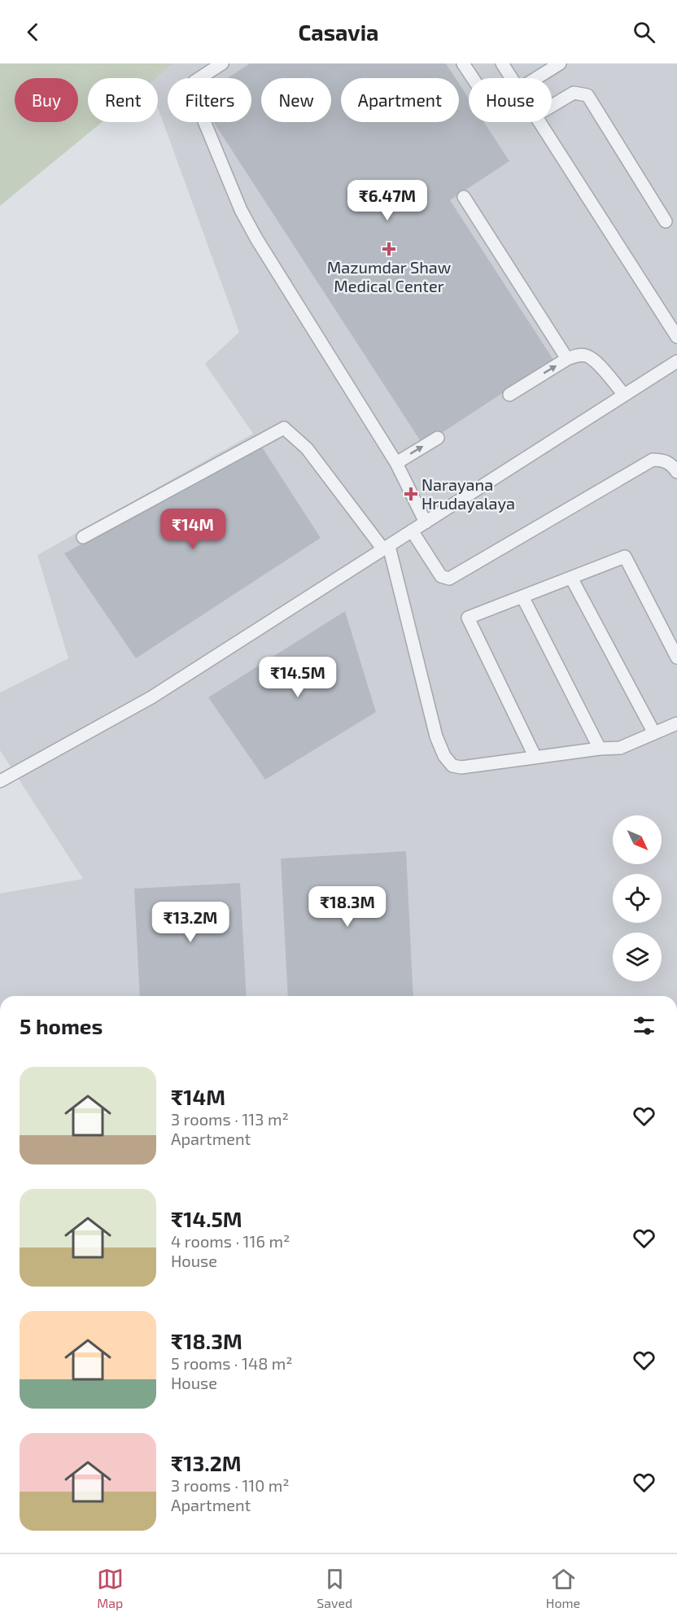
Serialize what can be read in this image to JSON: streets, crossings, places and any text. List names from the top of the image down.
{
  "places": {
    "health": ["Mazumdar Shaw Medical Center", "Narayana Hrudayalaya"]
  },
  "north": "bottom right",
  "page": {
    "header": "Casavia",
    "chip": [
      "Buy",
      "Rent",
      "Filters",
      "New",
      "Apartment",
      "House"
    ],
    "price": [
      "₹6.47M",
      "₹14M",
      "₹14.5M",
      "₹18.3M",
      "₹13.2M"
    ],
    "heading": "5 homes",
    "list": [
      {
        "name": "₹14M",
        "note": "3 rooms · 113 m² · Apartment"
      },
      {
        "name": "₹14.5M",
        "note": "4 rooms · 116 m² · House"
      },
      {
        "name": "₹18.3M",
        "note": "5 rooms · 148 m² · House"
      },
      {
        "name": "₹13.2M",
        "note": "3 rooms · 110 m² · Apartment"
      }
    ],
    "tabs": ["Map", "Saved", "Home"]
  }
}
